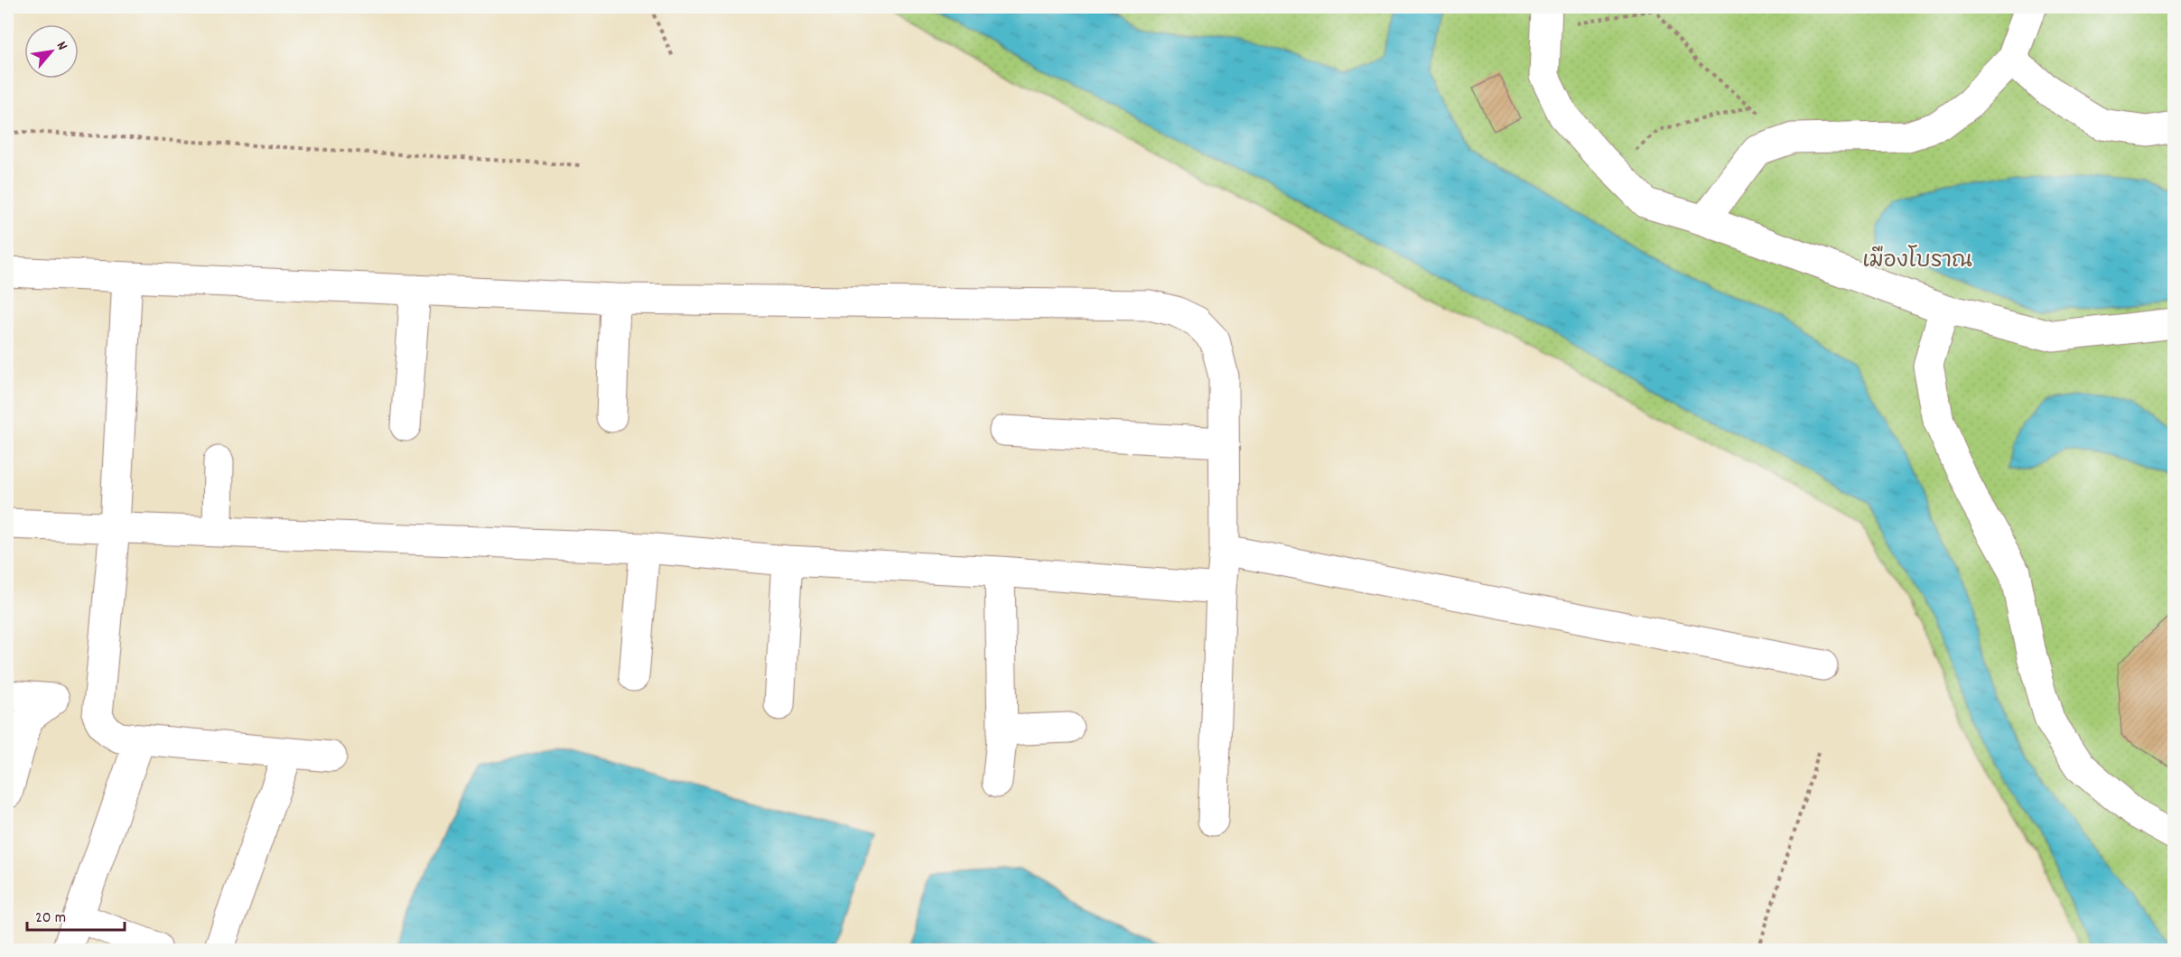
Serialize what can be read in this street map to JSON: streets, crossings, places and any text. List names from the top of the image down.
{
  "parks": ["เมืองโบราณ"],
  "scale_bar": "20 m",
  "north": "top right"
}
